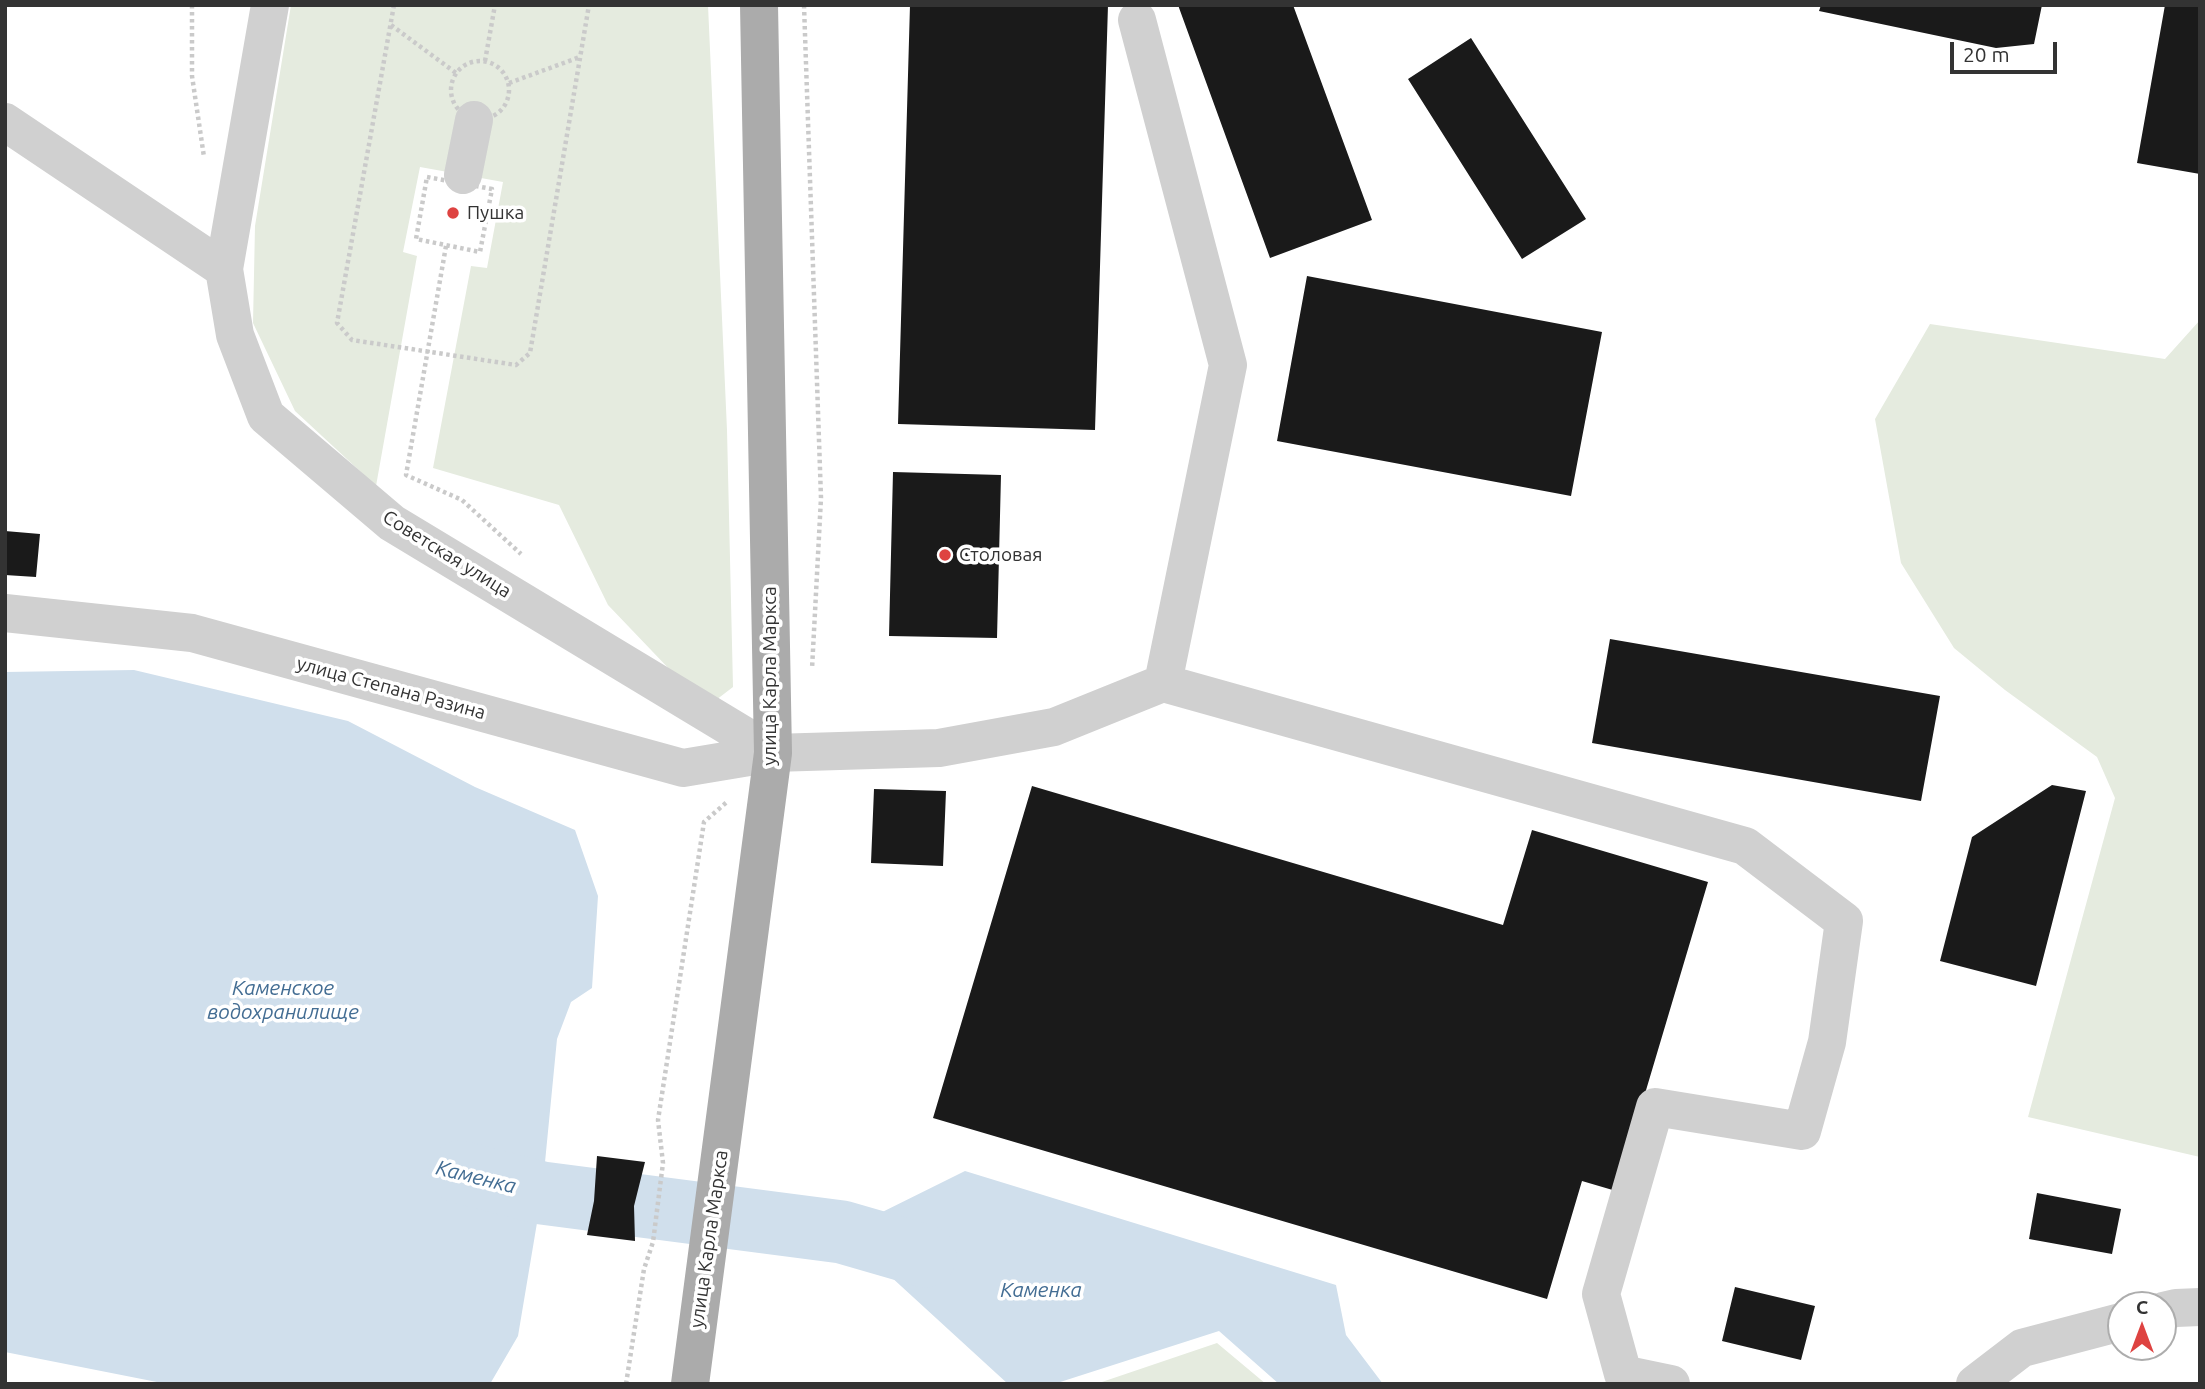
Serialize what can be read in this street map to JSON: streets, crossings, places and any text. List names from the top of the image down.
{
  "streets": {
    "main road": ["улица Карла Маркса"],
    "street": ["Советская улица", "улица Степана Разина"]
  },
  "crossings": [
    ["Советская улица", "улица Карла Маркса"],
    ["Советская улица", "улица Степана Разина"],
    ["улица Карла Маркса", "улица Степана Разина"]
  ],
  "water": ["Каменское водохранилище", "Каменка"],
  "places": ["Пушка", "Столовая"],
  "scale_bar": "20 m",
  "north": "top"
}
